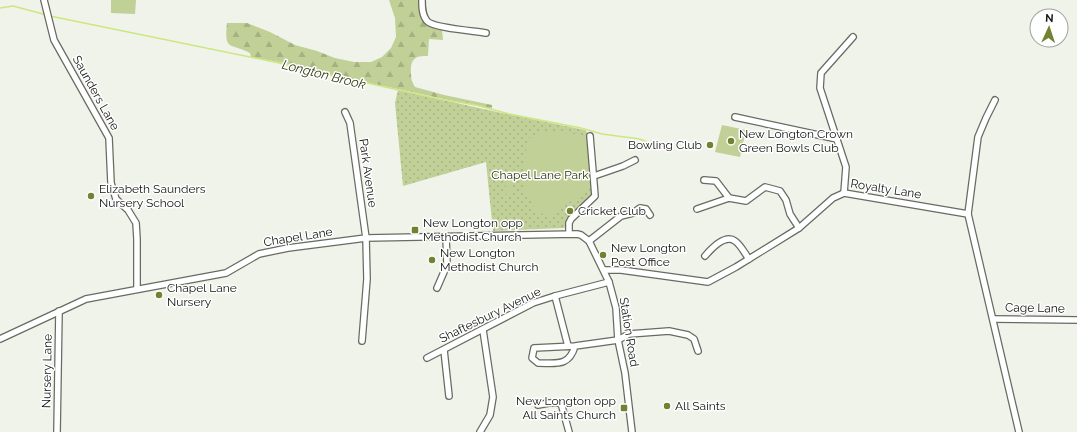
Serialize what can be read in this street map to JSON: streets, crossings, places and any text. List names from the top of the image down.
{
  "streets": {
    "street": [
      "Saunders Lane",
      "Park Avenue",
      "Royalty Lane",
      "Chapel Lane",
      "Cage Lane",
      "Shaftesbury Avenue",
      "Station Road",
      "Nursery Lane"
    ]
  },
  "crossings": [
    ["Saunders Lane", "Chapel Lane"],
    ["Park Avenue", "Chapel Lane"],
    ["Royalty Lane", "Station Road"],
    ["Chapel Lane", "Station Road"],
    ["Chapel Lane", "Nursery Lane"],
    ["Shaftesbury Avenue", "Station Road"]
  ],
  "water": ["Longton Brook"],
  "parks": ["Chapel Lane Park"],
  "places": {
    "other": [
      "New Longton Crown Green Bowls Club",
      "Bowling Club",
      "Elizabeth Saunders Nursery School",
      "Cricket Club",
      "New Longton Post Office",
      "New Longton Methodist Church",
      "Chapel Lane Nursery",
      "All Saints"
    ],
    "transit": ["New Longton opp Methodist Church", "New Longton opp All Saints Church"]
  },
  "north": "top"
}
